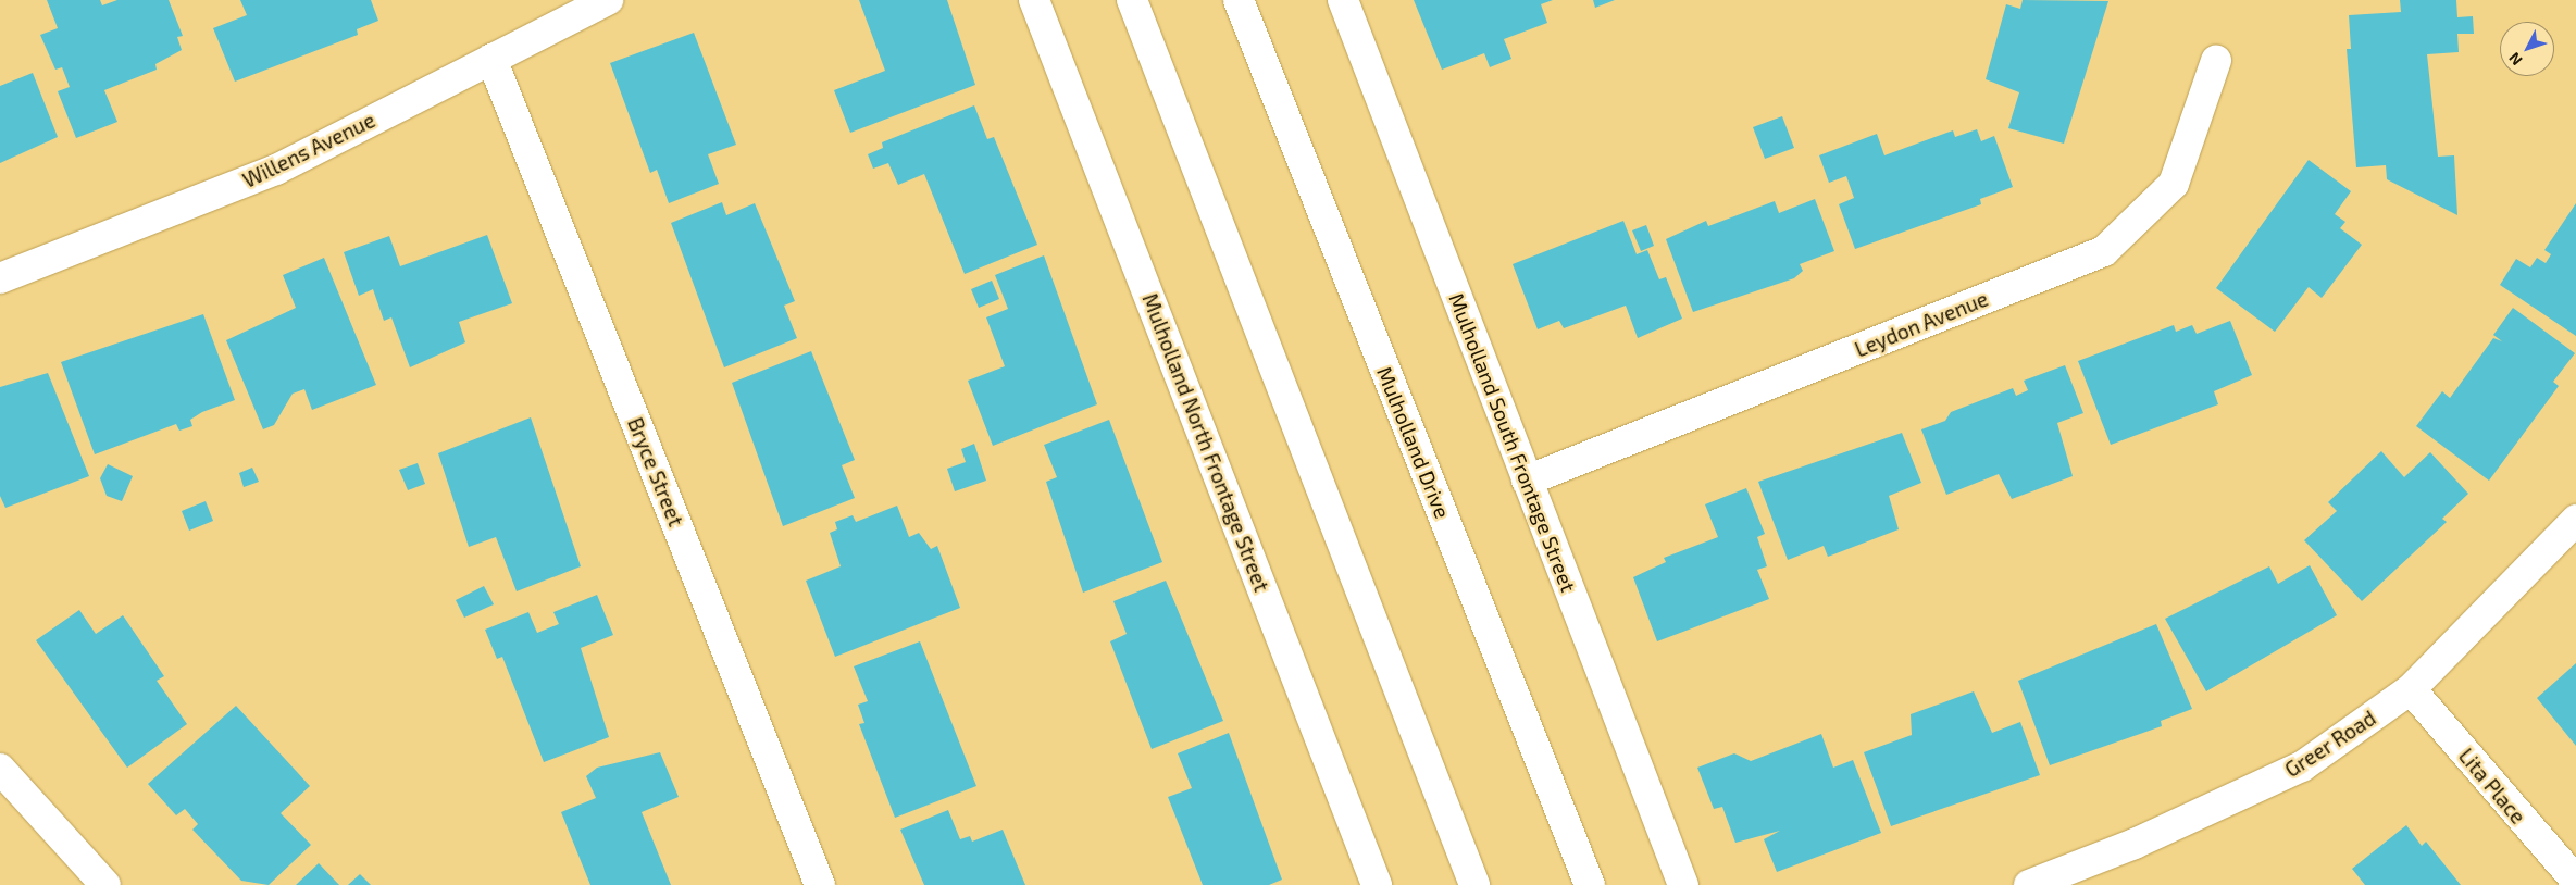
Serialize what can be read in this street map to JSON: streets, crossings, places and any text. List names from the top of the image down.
{
  "streets": {
    "street": [
      "Willens Avenue",
      "Leydon Avenue",
      "Mulholland North Frontage Street",
      "Mulholland Drive",
      "Mulholland South Frontage Street",
      "Bryce Street",
      "Greer Road",
      "Lita Place"
    ]
  },
  "crossings": [
    ["Willens Avenue", "Bryce Street"],
    ["Leydon Avenue", "Mulholland South Frontage Street"],
    ["Greer Road", "Lita Place"]
  ],
  "north": "bottom left"
}
